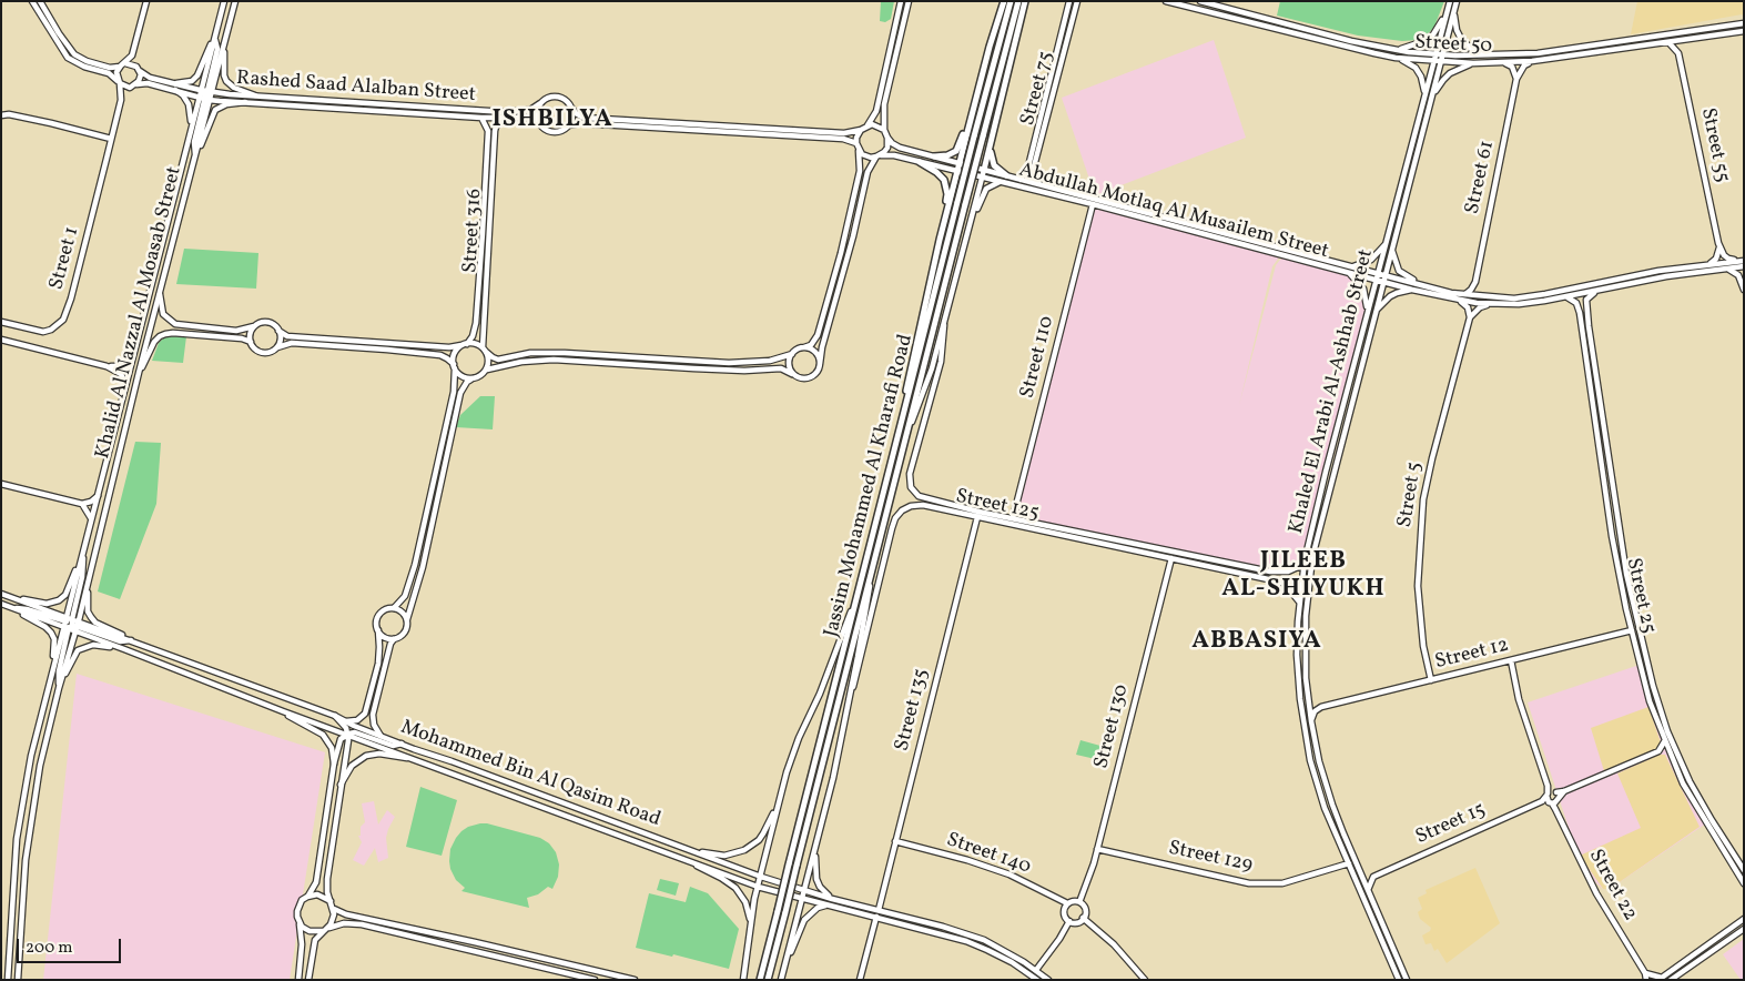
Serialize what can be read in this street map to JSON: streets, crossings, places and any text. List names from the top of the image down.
{
  "streets": {
    "highway": ["Jassim Mohammed Al Kharafi Road"],
    "street": [
      "Street 50",
      "Rashed Saad Alalban Street",
      "Street 75",
      "Street 55",
      "Street 61",
      "Abdullah Motlaq Al Musailem Street",
      "Street 316",
      "Street 1",
      "Khalid Al Nazzal Al Moasab Street",
      "Street 110",
      "Khaled El Arabi Al-Ashhab Street",
      "Street 5",
      "Street 125",
      "Street 25",
      "Street 12",
      "Street 135",
      "Street 130",
      "Mohammed Bin Al Qasim Road",
      "Street 15",
      "Street 140",
      "Street 129",
      "Street 22"
    ]
  },
  "crossings": [
    ["Street 50", "Street 61"],
    ["Street 50", "Khaled El Arabi Al-Ashhab Street"],
    ["Rashed Saad Alalban Street", "Khalid Al Nazzal Al Moasab Street"],
    ["Street 75", "Abdullah Motlaq Al Musailem Street"],
    ["Street 61", "Abdullah Motlaq Al Musailem Street"],
    ["Abdullah Motlaq Al Musailem Street", "Street 110"],
    ["Abdullah Motlaq Al Musailem Street", "Khaled El Arabi Al-Ashhab Street"],
    ["Abdullah Motlaq Al Musailem Street", "Street 25"],
    ["Khalid Al Nazzal Al Moasab Street", "Mohammed Bin Al Qasim Road"],
    ["Street 110", "Street 125"],
    ["Khaled El Arabi Al-Ashhab Street", "Street 125"],
    ["Khaled El Arabi Al-Ashhab Street", "Street 129"],
    ["Street 5", "Street 12"],
    ["Street 125", "Street 135"],
    ["Street 125", "Street 130"],
    ["Street 25", "Street 12"],
    ["Street 135", "Mohammed Bin Al Qasim Road"],
    ["Street 135", "Street 140"],
    ["Street 130", "Street 140"],
    ["Street 130", "Street 129"],
    ["Street 15", "Street 22"]
  ],
  "districts": ["ISHBILYA", "JILEEB AL-SHIYUKH", "ABBASIYA"],
  "scale_bar": "200 m"
}
